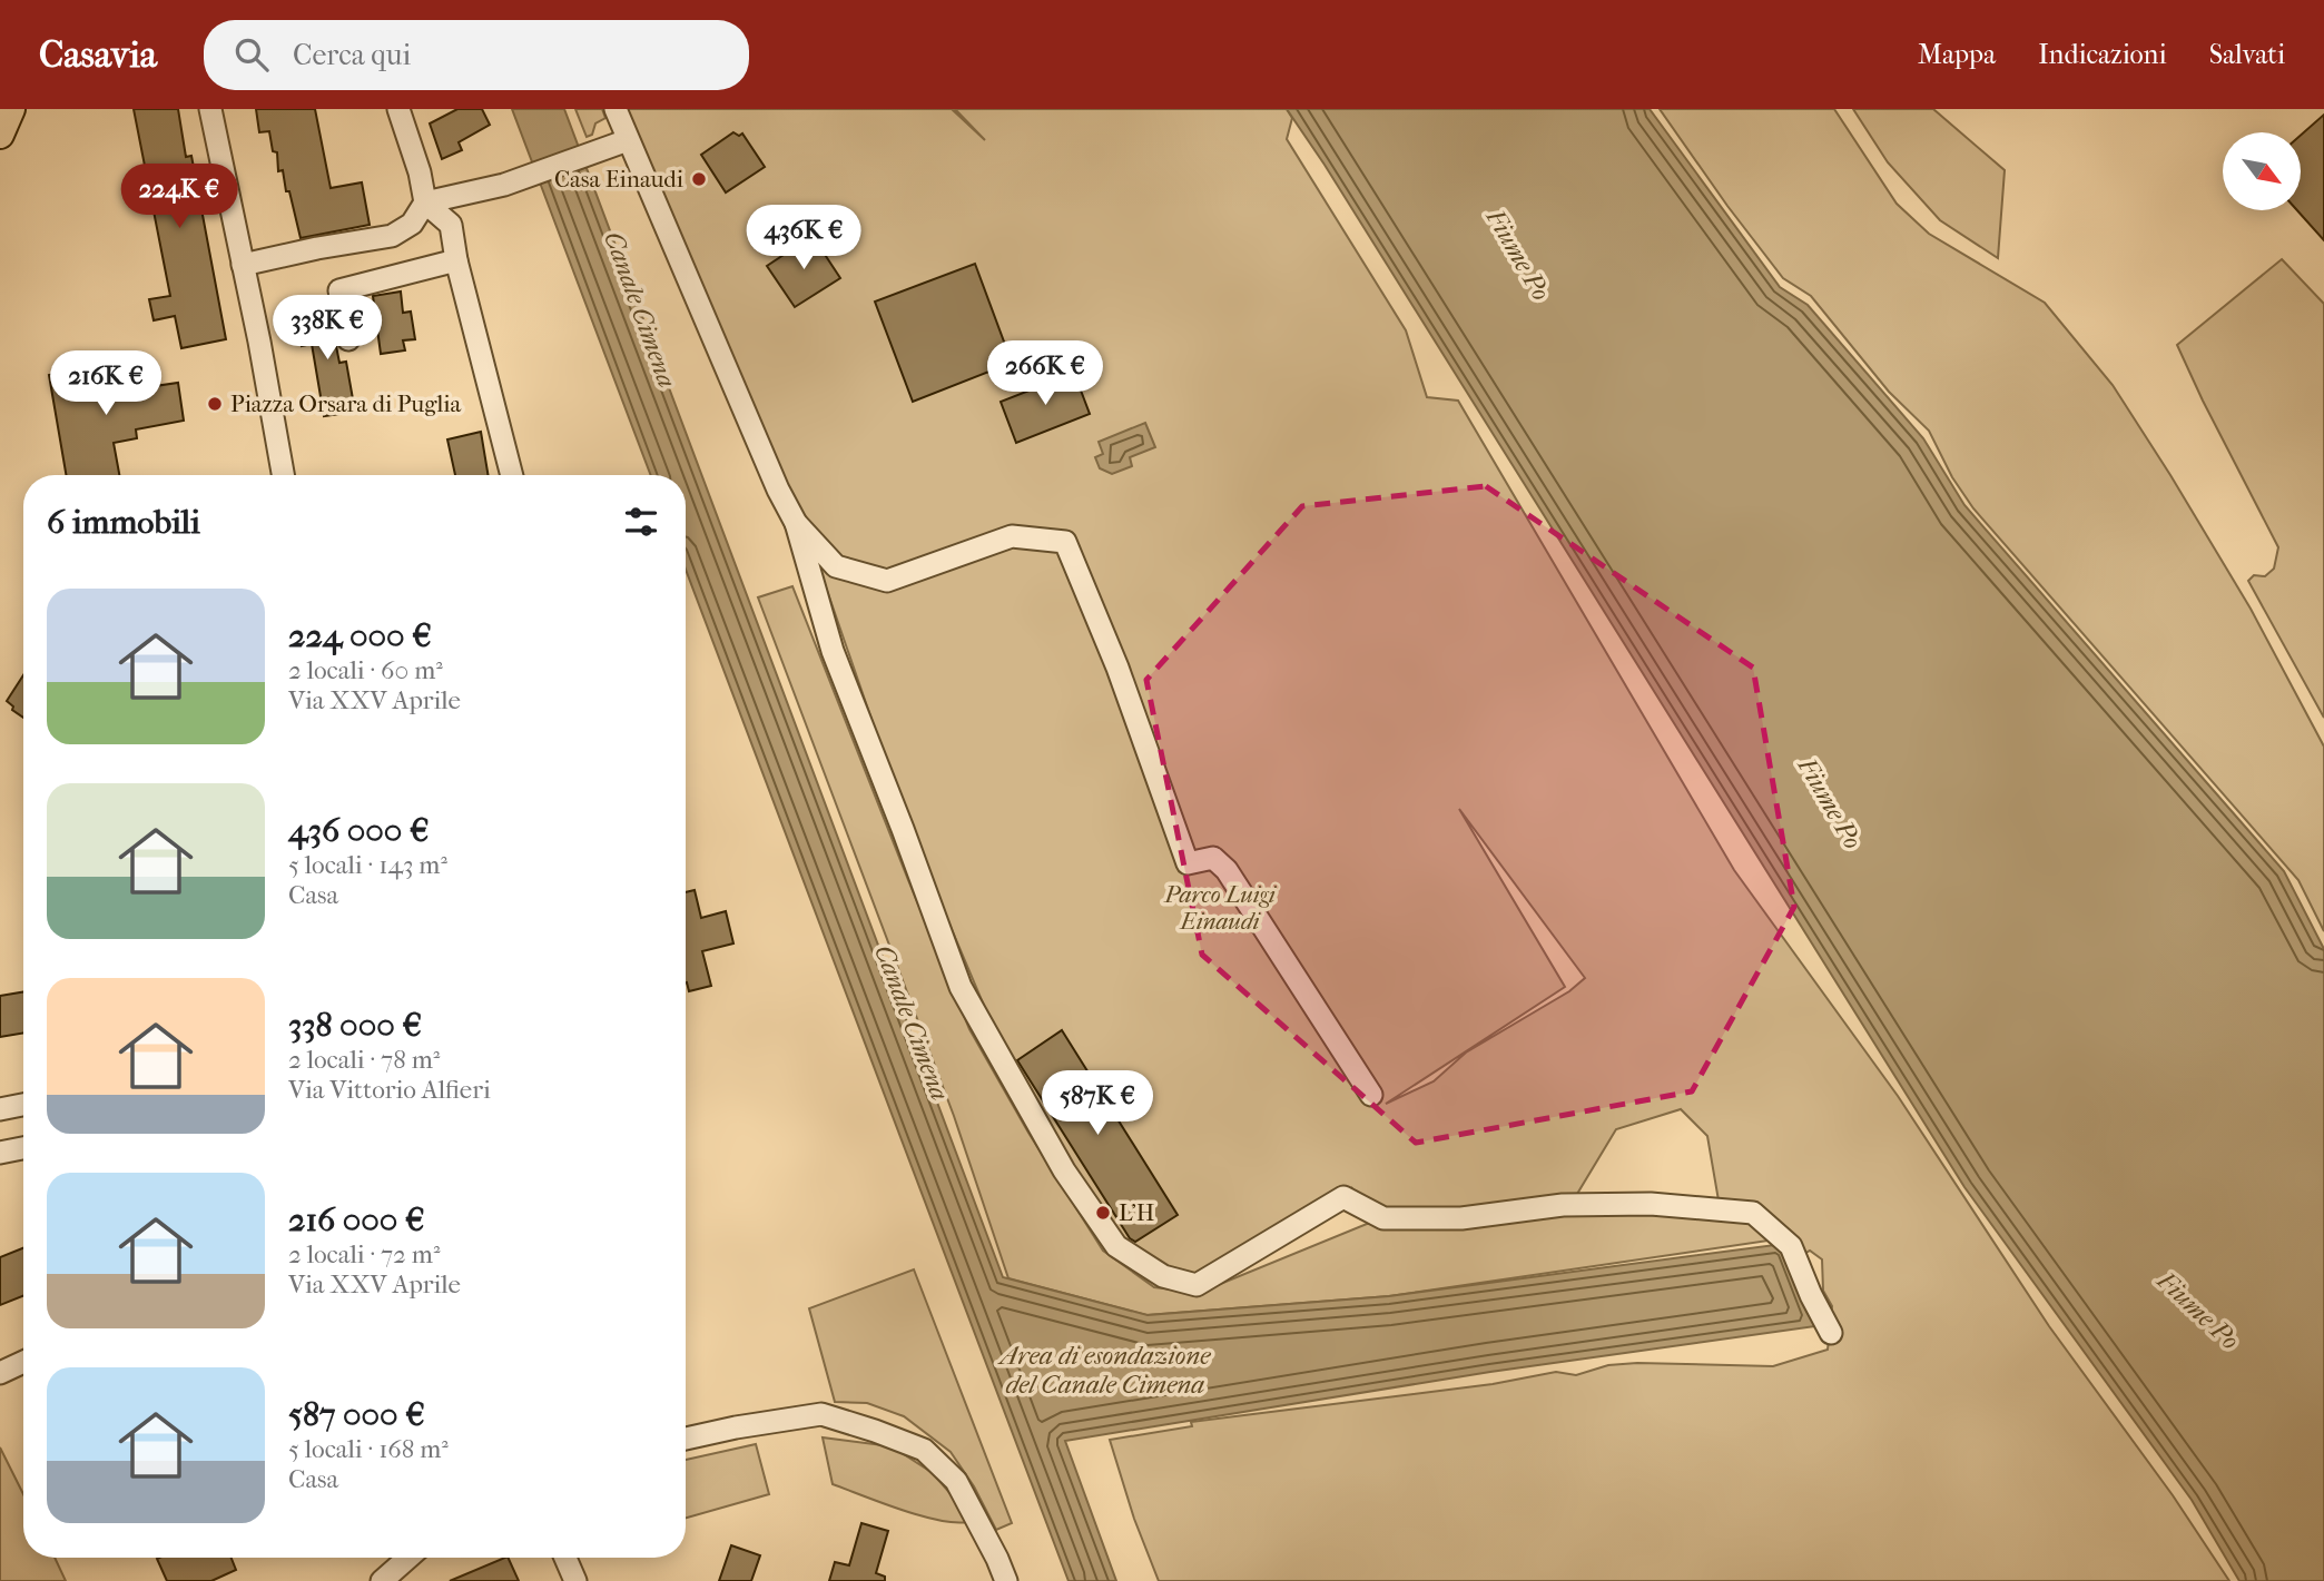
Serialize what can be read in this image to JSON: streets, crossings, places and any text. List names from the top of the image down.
{
  "water": ["Fiume Po", "Canale Cimena", "Area di esondazione del Canale Cimena"],
  "parks": ["Parco Luigi Einaudi"],
  "places": ["Casa Einaudi", "Piazza Orsara di Puglia", "L'H"],
  "north": "bottom right",
  "page": {
    "header": "Casavia",
    "search": "Cerca qui",
    "nav": ["Mappa", "Indicazioni", "Salvati"],
    "price": [
      "224K €",
      "436K €",
      "338K €",
      "266K €",
      "216K €",
      "587K €"
    ],
    "heading": "6 immobili",
    "list": [
      {
        "name": "224 000 €",
        "note": "2 locali · 60 m² · Via XXV Aprile"
      },
      {
        "name": "436 000 €",
        "note": "5 locali · 143 m² · Casa"
      },
      {
        "name": "338 000 €",
        "note": "2 locali · 78 m² · Via Vittorio Alfieri"
      },
      {
        "name": "216 000 €",
        "note": "2 locali · 72 m² · Via XXV Aprile"
      },
      {
        "name": "587 000 €",
        "note": "5 locali · 168 m² · Casa"
      }
    ]
  }
}
